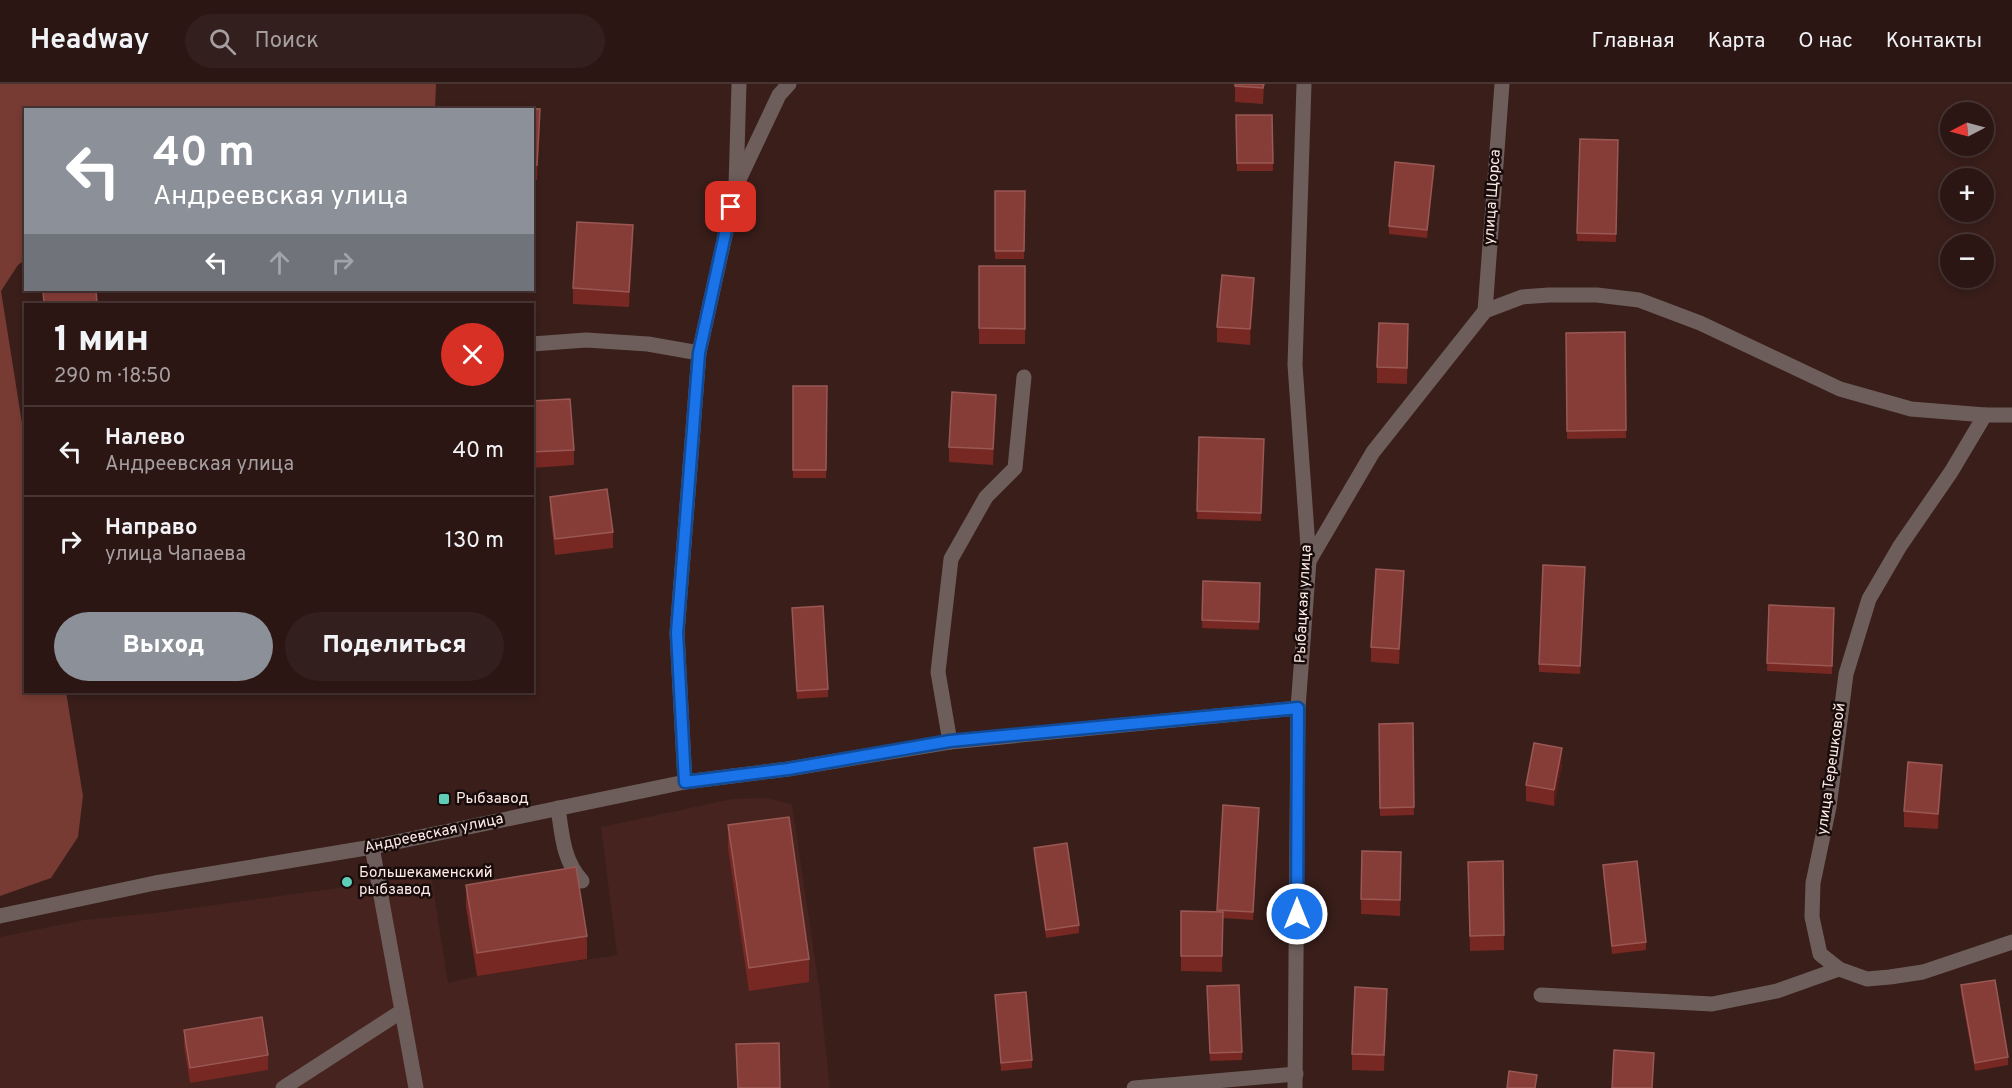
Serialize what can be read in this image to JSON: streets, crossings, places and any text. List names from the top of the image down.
{
  "streets": {
    "street": [
      "улица Щорса",
      "Рыбацкая улица",
      "улица Терешковой",
      "Андреевская улица"
    ]
  },
  "crossings": [
    ["Рыбацкая улица", "Андреевская улица"]
  ],
  "places": {
    "transit": ["Рыбзавод"],
    "other": ["Большекаменский рыбзавод"]
  },
  "north": "left",
  "page": {
    "header": "Headway",
    "search": "Поиск",
    "nav": [
      "Главная",
      "Карта",
      "О нас",
      "Контакты"
    ],
    "map_buttons": ["+", "−"],
    "turn": ["40 m", "Андреевская улица"],
    "heading": ["1 мин", "290 m · 18:50"],
    "list": [
      {
        "name": "Налево",
        "note": "Андреевская улица",
        "value": "40 m"
      },
      {
        "name": "Направо",
        "note": "улица Чапаева",
        "value": "130 m"
      }
    ],
    "buttons": ["Выход", "Поделиться"]
  }
}
